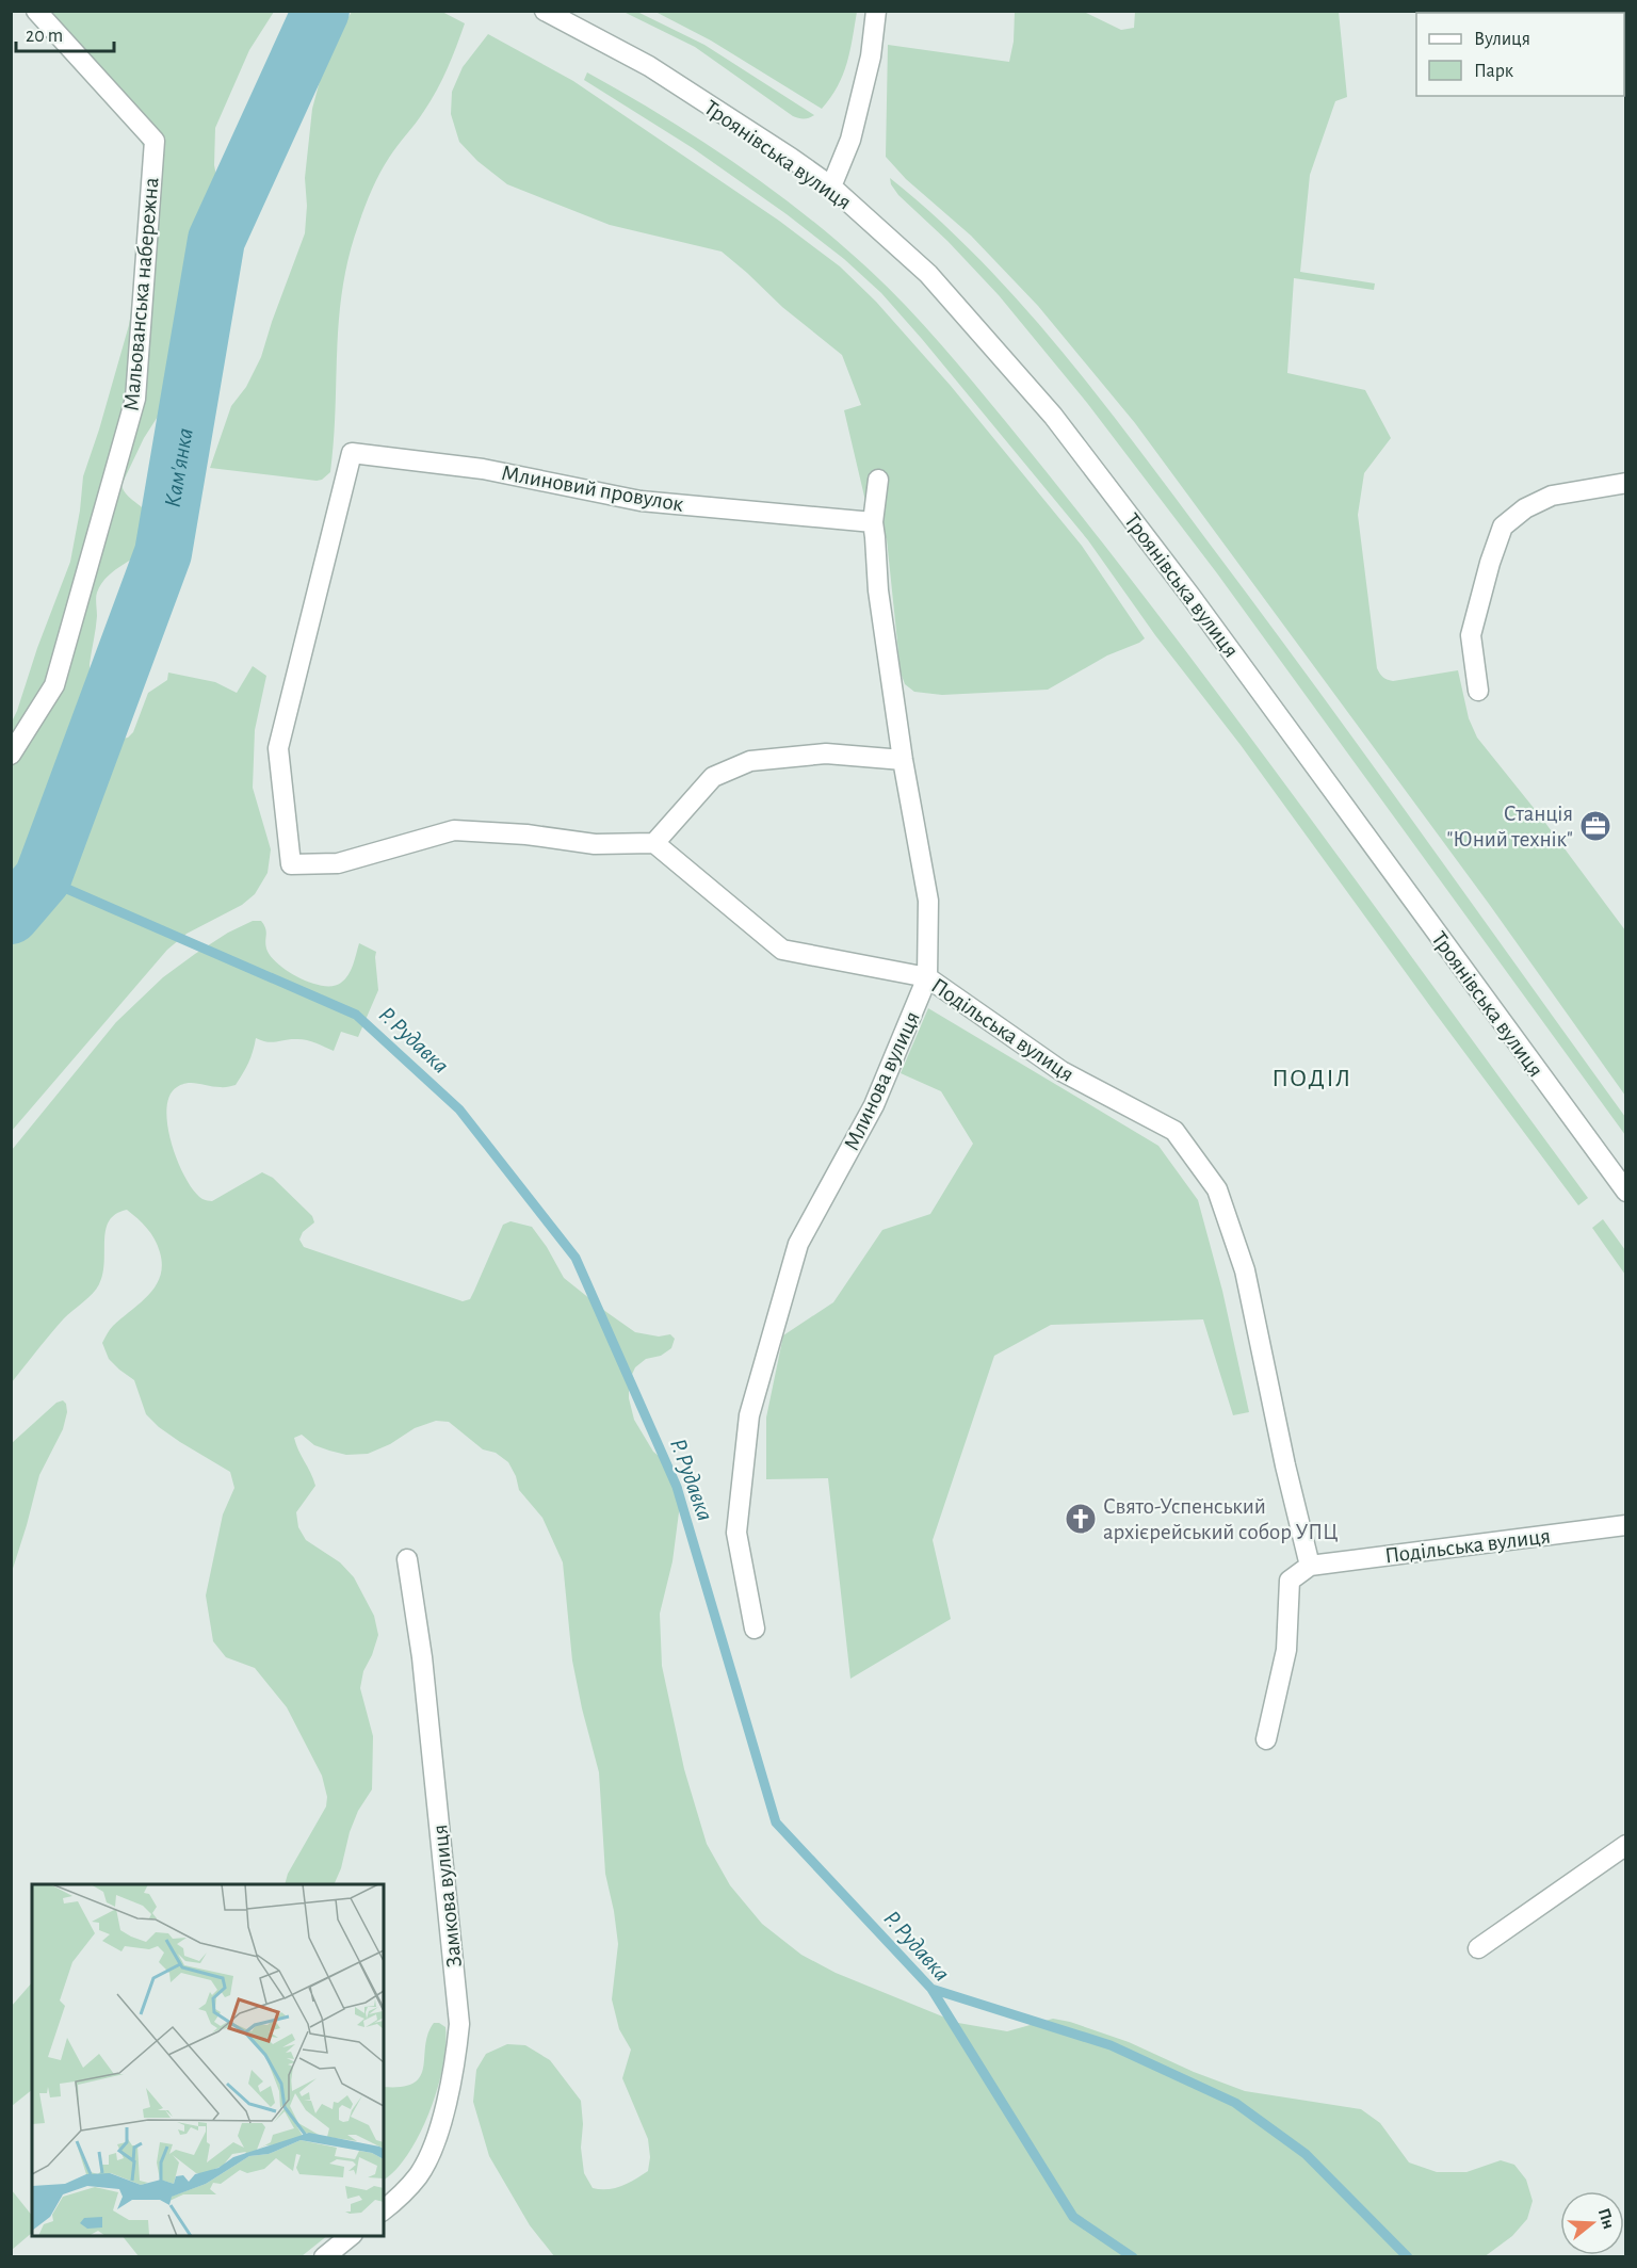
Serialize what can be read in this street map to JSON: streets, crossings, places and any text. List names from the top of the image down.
{
  "streets": {
    "street": [
      "Троянівська вулиця",
      "Мальованська набережна",
      "Млиновий провулок",
      "Подільська вулиця",
      "Млинова вулиця",
      "Замкова вулиця"
    ]
  },
  "crossings": [
    ["Млиновий провулок", "Подільська вулиця"],
    ["Млиновий провулок", "Млинова вулиця"],
    ["Подільська вулиця", "Млинова вулиця"]
  ],
  "districts": ["ПОДІЛ"],
  "water": ["Кам'янка", "Р. Рудавка"],
  "places": {
    "office": ["Станція \"Юний технік\""],
    "church": ["Свято-Успенський архієрейський собор УПЦ"]
  },
  "legend": ["Вулиця", "Парк"],
  "scale_bar": "20 m",
  "north": "right"
}
